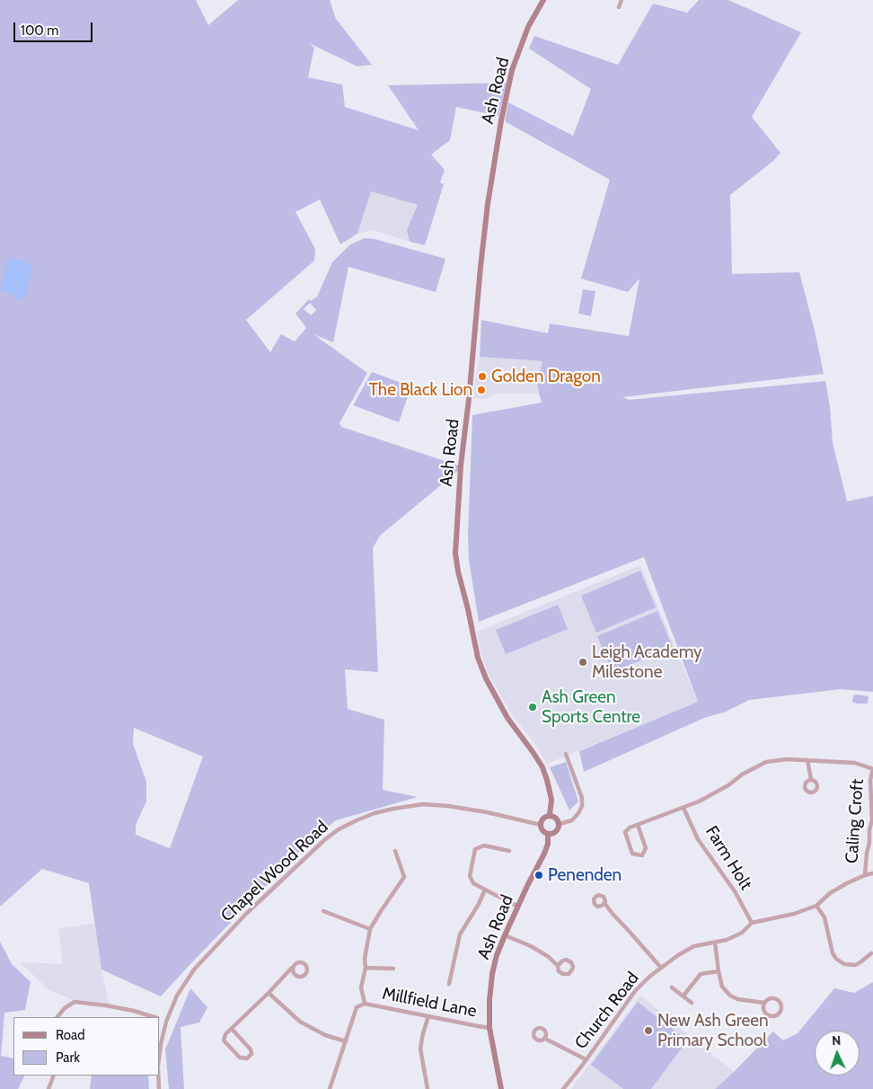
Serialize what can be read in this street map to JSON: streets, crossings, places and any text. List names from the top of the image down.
{
  "streets": {
    "street": [
      "Ash Road",
      "Caling Croft",
      "Farm Holt",
      "Chapel Wood Road",
      "Millfield Lane",
      "Church Road"
    ]
  },
  "crossings": [
    ["Ash Road", "Chapel Wood Road"],
    ["Ash Road", "Millfield Lane"],
    ["Caling Croft", "Farm Holt"],
    ["Caling Croft", "Church Road"],
    ["Farm Holt", "Church Road"]
  ],
  "places": [
    "Golden Dragon",
    "The Black Lion",
    "Leigh Academy Milestone",
    "Ash Green Sports Centre",
    "Penenden",
    "New Ash Green Primary School"
  ],
  "legend": ["Road", "Park"],
  "scale_bar": "100 m",
  "north": "top"
}
